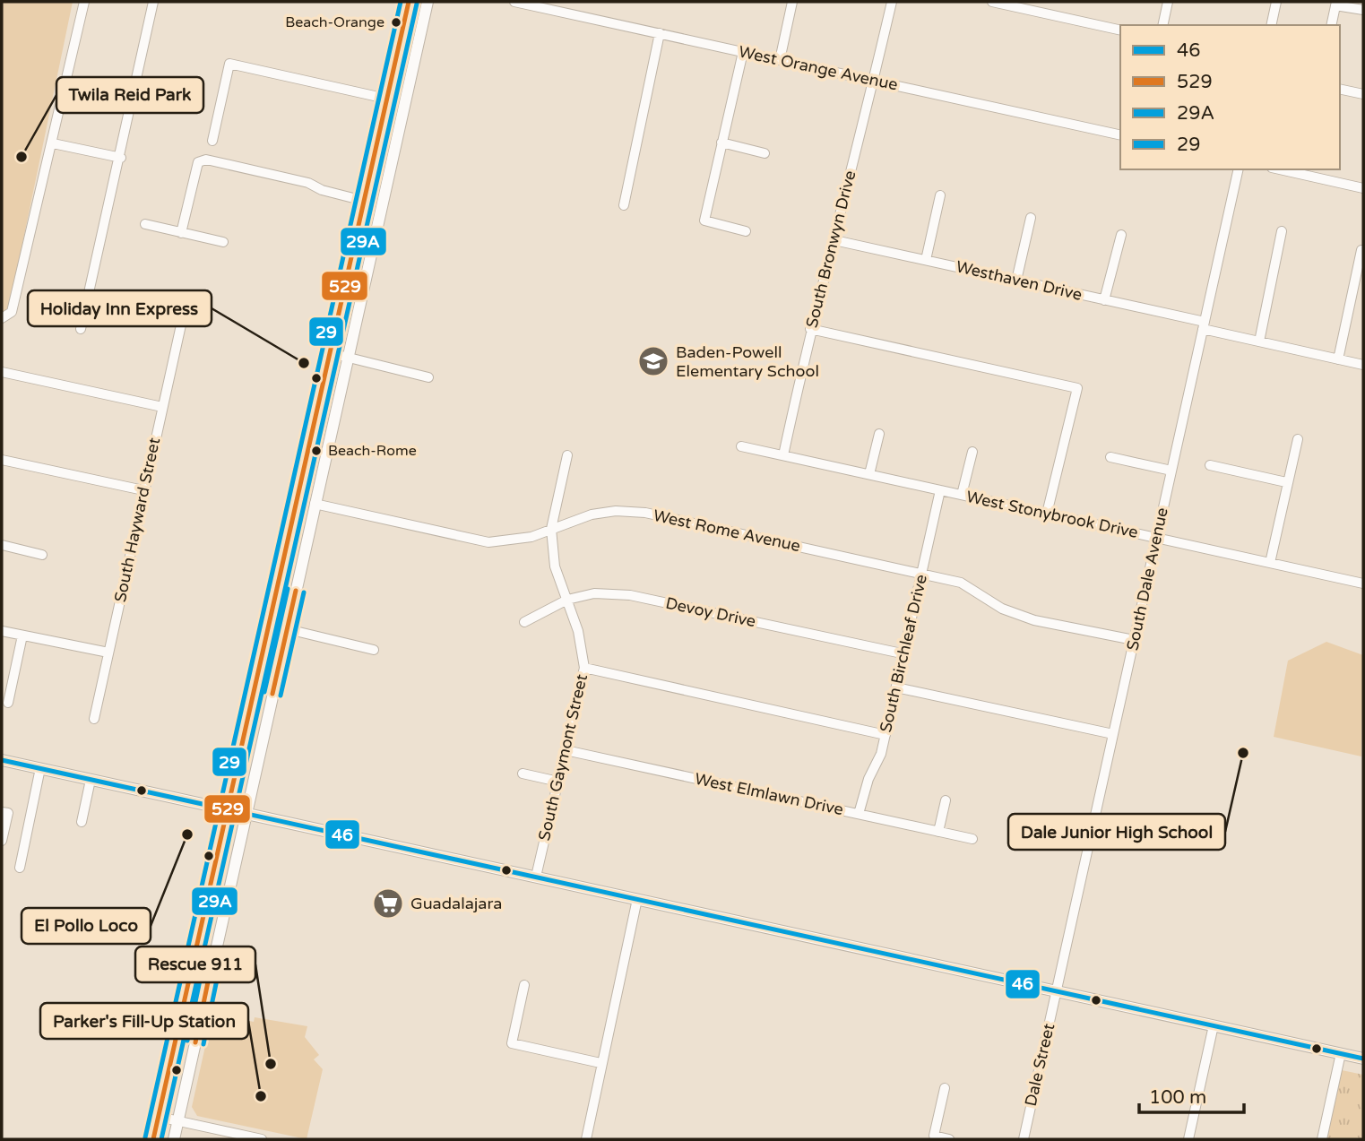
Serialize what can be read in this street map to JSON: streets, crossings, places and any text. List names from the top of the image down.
{
  "streets": {
    "street": [
      "West Orange Avenue",
      "South Bronwyn Drive",
      "Westhaven Drive",
      "West Stonybrook Drive",
      "South Hayward Street",
      "West Rome Avenue",
      "South Dale Avenue",
      "Devoy Drive",
      "South Birchleaf Drive",
      "South Gaymont Street",
      "West Elmlawn Drive",
      "Dale Street"
    ]
  },
  "crossings": [
    ["West Orange Avenue", "South Bronwyn Drive"],
    ["South Bronwyn Drive", "Westhaven Drive"],
    ["South Bronwyn Drive", "West Stonybrook Drive"],
    ["Westhaven Drive", "South Dale Avenue"],
    ["West Stonybrook Drive", "South Dale Avenue"],
    ["West Stonybrook Drive", "South Birchleaf Drive"],
    ["West Rome Avenue", "South Dale Avenue"],
    ["West Rome Avenue", "South Birchleaf Drive"],
    ["West Rome Avenue", "South Gaymont Street"],
    ["South Dale Avenue", "Dale Street"],
    ["Devoy Drive", "South Birchleaf Drive"],
    ["Devoy Drive", "South Gaymont Street"],
    ["South Birchleaf Drive", "West Elmlawn Drive"],
    ["South Gaymont Street", "West Elmlawn Drive"]
  ],
  "places": {
    "other": [
      "Beach-Orange",
      "Twila Reid Park",
      "Holiday Inn Express",
      "Beach-Rome",
      "Dale Junior High School",
      "El Pollo Loco",
      "Rescue 911",
      "Parker's Fill-Up Station"
    ],
    "school or university": ["Baden-Powell Elementary School"],
    "supermarket": ["Guadalajara"]
  },
  "lines": [
    "transit line 529",
    "transit line 29",
    "transit line 29A",
    "transit line 46"
  ],
  "legend": [
    "46",
    "529",
    "29A",
    "29"
  ],
  "scale_bar": "100 m"
}
